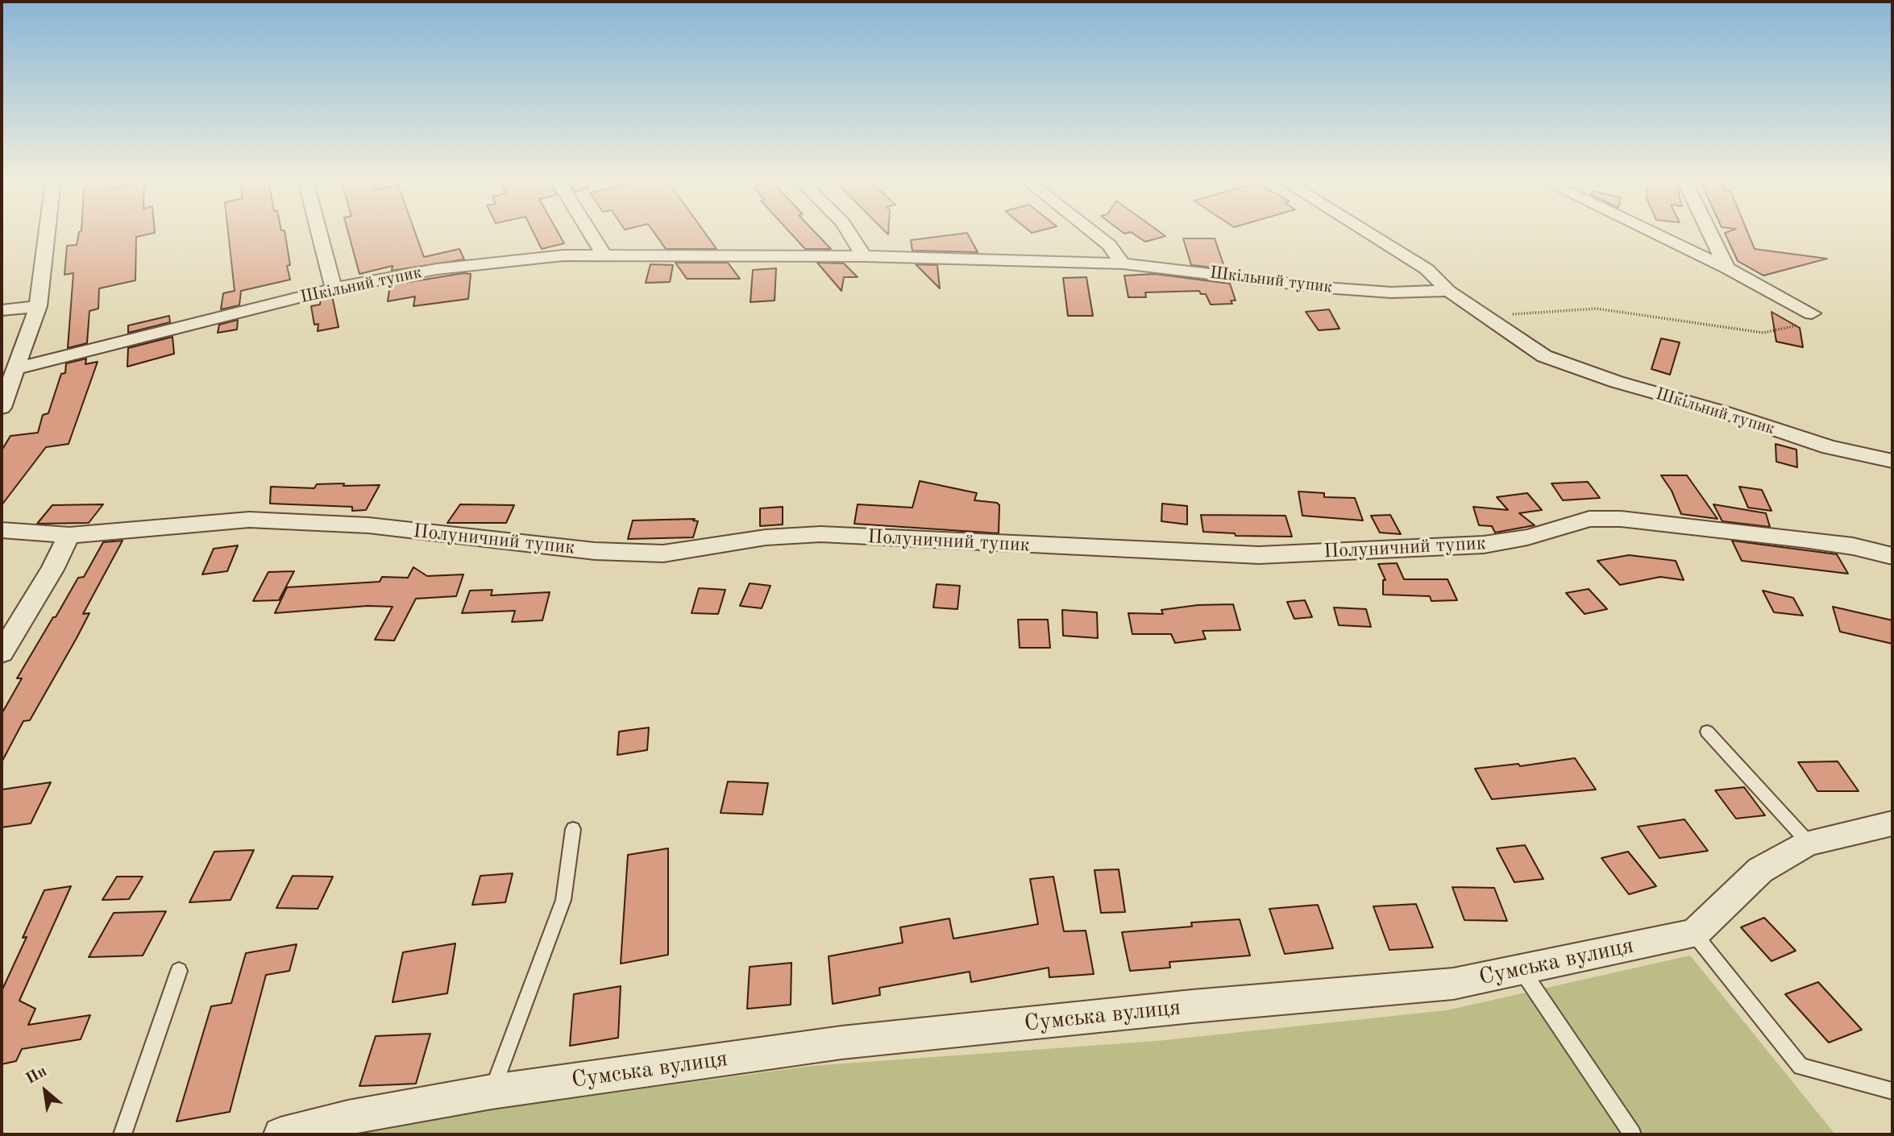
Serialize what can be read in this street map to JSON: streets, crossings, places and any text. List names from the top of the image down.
{
  "streets": {
    "street": ["Шкільний тупик", "Полуничний тупик", "Сумська вулиця"]
  },
  "north": "top left"
}
